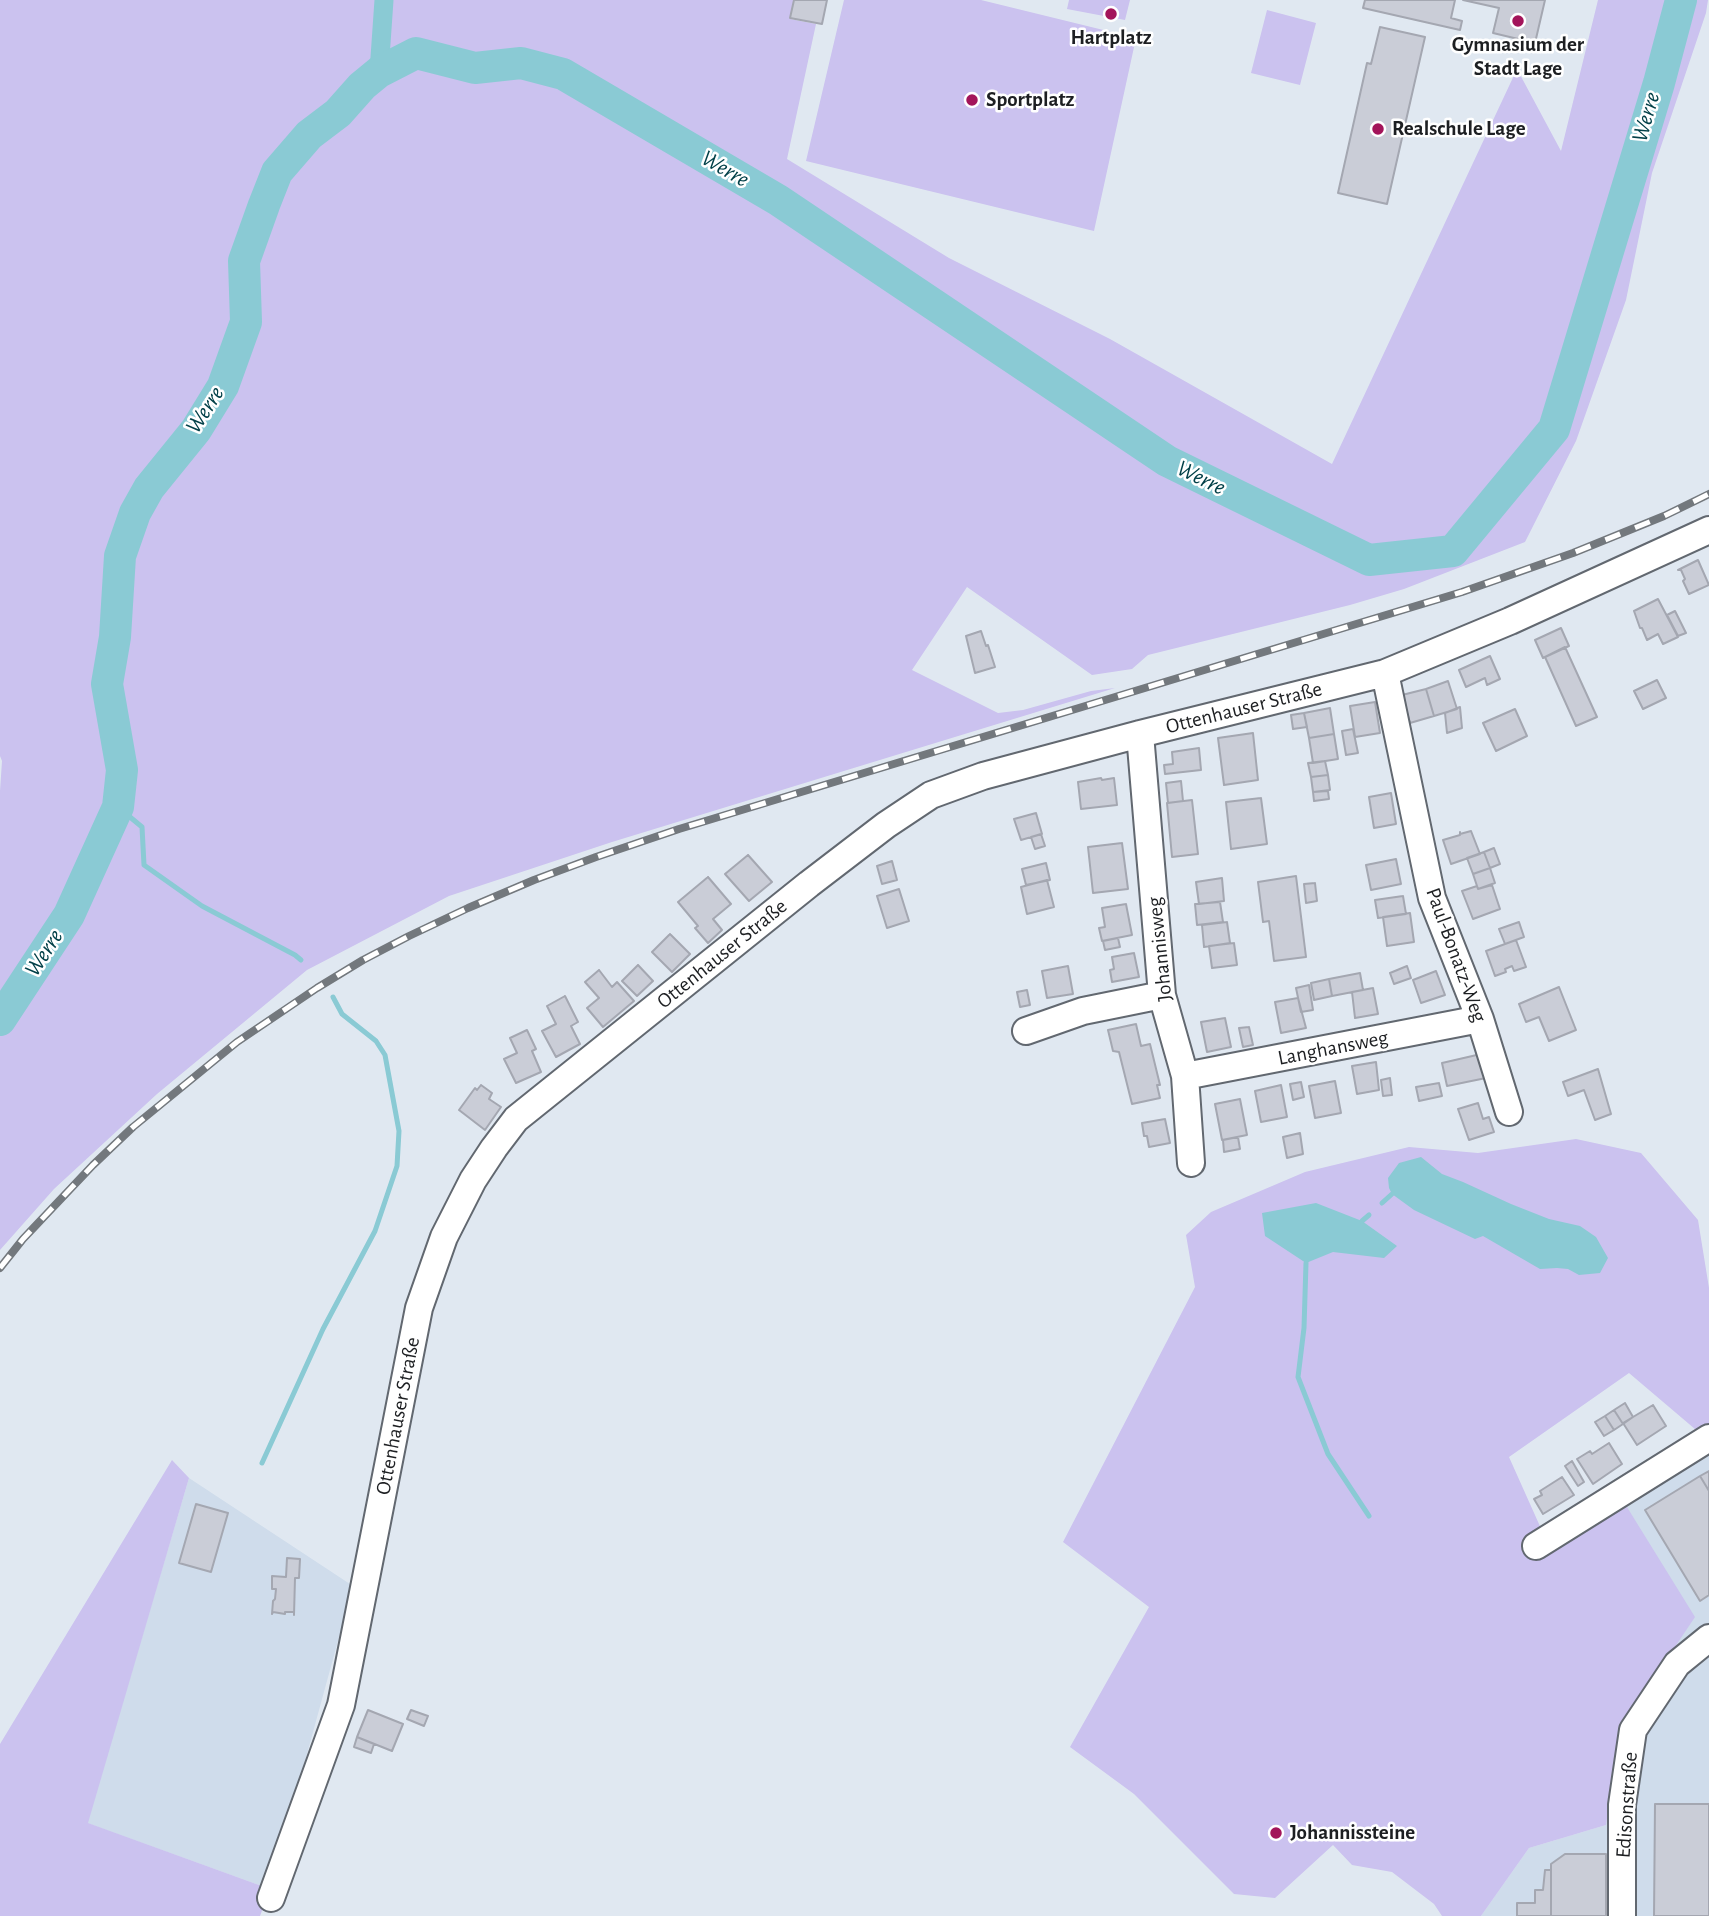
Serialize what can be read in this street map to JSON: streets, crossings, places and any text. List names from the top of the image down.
{
  "streets": {
    "street": [
      "Ottenhauser Straße",
      "Johannisweg",
      "Paul-Bonatz-Weg",
      "Langhansweg",
      "Edisonstraße"
    ]
  },
  "crossings": [
    ["Ottenhauser Straße", "Johannisweg"],
    ["Ottenhauser Straße", "Paul-Bonatz-Weg"],
    ["Johannisweg", "Langhansweg"],
    ["Paul-Bonatz-Weg", "Langhansweg"]
  ],
  "water": ["Werre"],
  "places": [
    "Hartplatz",
    "Gymnasium der Stadt Lage",
    "Sportplatz",
    "Realschule Lage",
    "Johannissteine"
  ]
}
